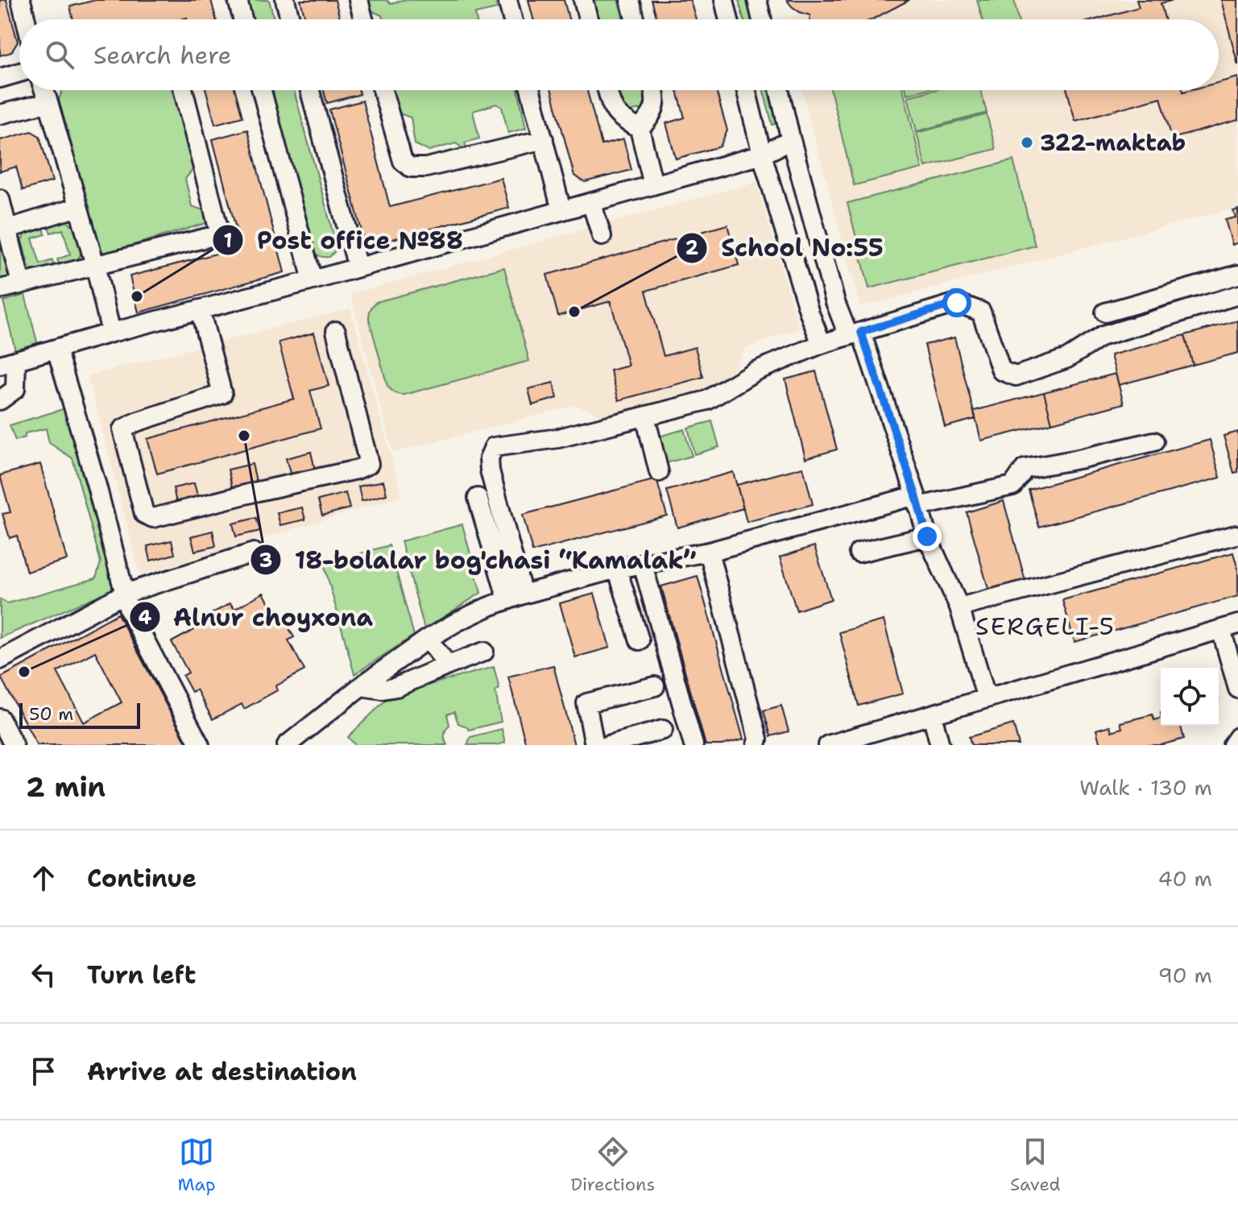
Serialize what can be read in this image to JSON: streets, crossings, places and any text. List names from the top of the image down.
{
  "districts": ["SERGELI-5"],
  "places": [
    "322-maktab",
    "Post office №88",
    "School No:55",
    "18-bolalar bog'chasi “Kamalak”",
    "Alnur choyxona"
  ],
  "scale_bar": "50 m",
  "page": {
    "search": "Search here",
    "scale": "50 m",
    "heading": ["2 min", "Walk · 130 m"],
    "list": [
      ["Continue", "40 m"],
      ["Turn left", "90 m"],
      "Arrive at destination"
    ],
    "nav": ["Map", "Directions", "Saved"]
  }
}
